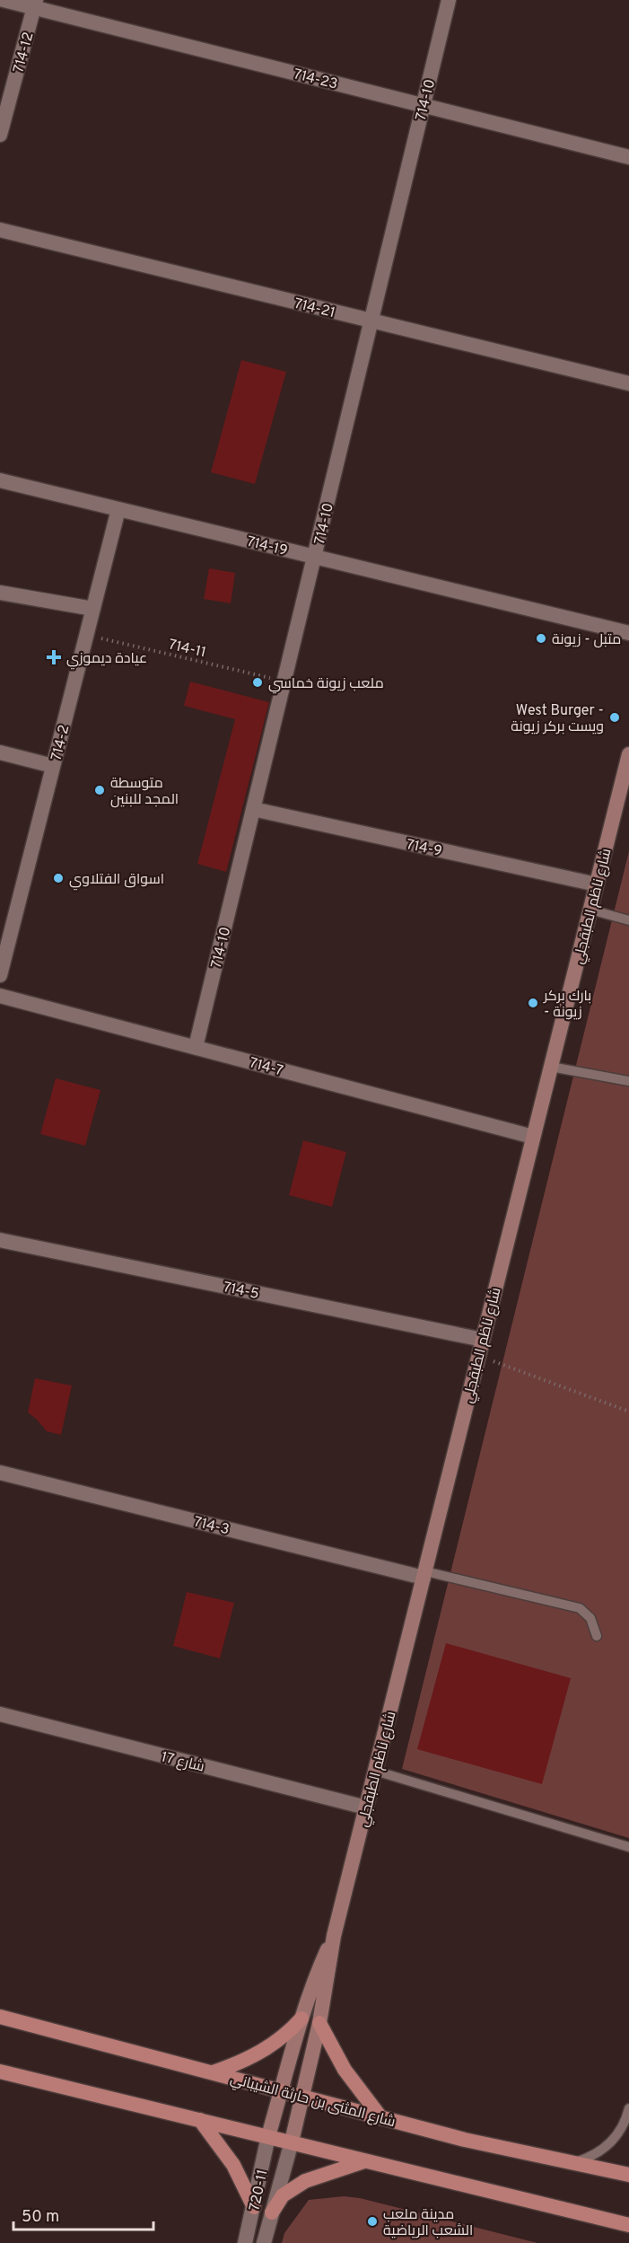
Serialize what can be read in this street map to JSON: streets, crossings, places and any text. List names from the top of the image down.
{
  "streets": {
    "main road": ["شارع ناظم الطبقجلي", "شارع المثنى بن حارثة الشيباني"],
    "street": [
      "714-12",
      "714-23",
      "714-10",
      "714-21",
      "714-19",
      "714-2",
      "714-9",
      "714-7",
      "714-5",
      "714-3",
      "شارع 17",
      "720-11"
    ],
    "path": ["714-11"]
  },
  "crossings": [
    ["714-12", "714-23"],
    ["714-23", "714-10"],
    ["714-10", "714-21"],
    ["714-10", "714-19"],
    ["714-10", "714-11"],
    ["714-10", "714-9"],
    ["714-10", "714-7"],
    ["714-19", "714-2"],
    ["714-11", "714-2"],
    ["714-9", "شارع ناظم الطبقجلي"],
    ["شارع ناظم الطبقجلي", "714-7"],
    ["شارع ناظم الطبقجلي", "714-5"],
    ["شارع ناظم الطبقجلي", "714-3"],
    ["شارع ناظم الطبقجلي", "شارع 17"],
    ["شارع ناظم الطبقجلي", "شارع المثنى بن حارثة الشيباني"],
    ["شارع ناظم الطبقجلي", "720-11"]
  ],
  "places": {
    "other": [
      "متبل - زيونة",
      "ملعب زيونة خماسي",
      "West Burger - ويست بركر زيونة",
      "متوسطة المجد للبنين",
      "اسواق الفتلاوي",
      "بارك بركر - زيونة",
      "مدينة ملعب الشعب الرياضية"
    ],
    "health": ["عيادة ديموزي"]
  },
  "scale_bar": "50 m"
}
